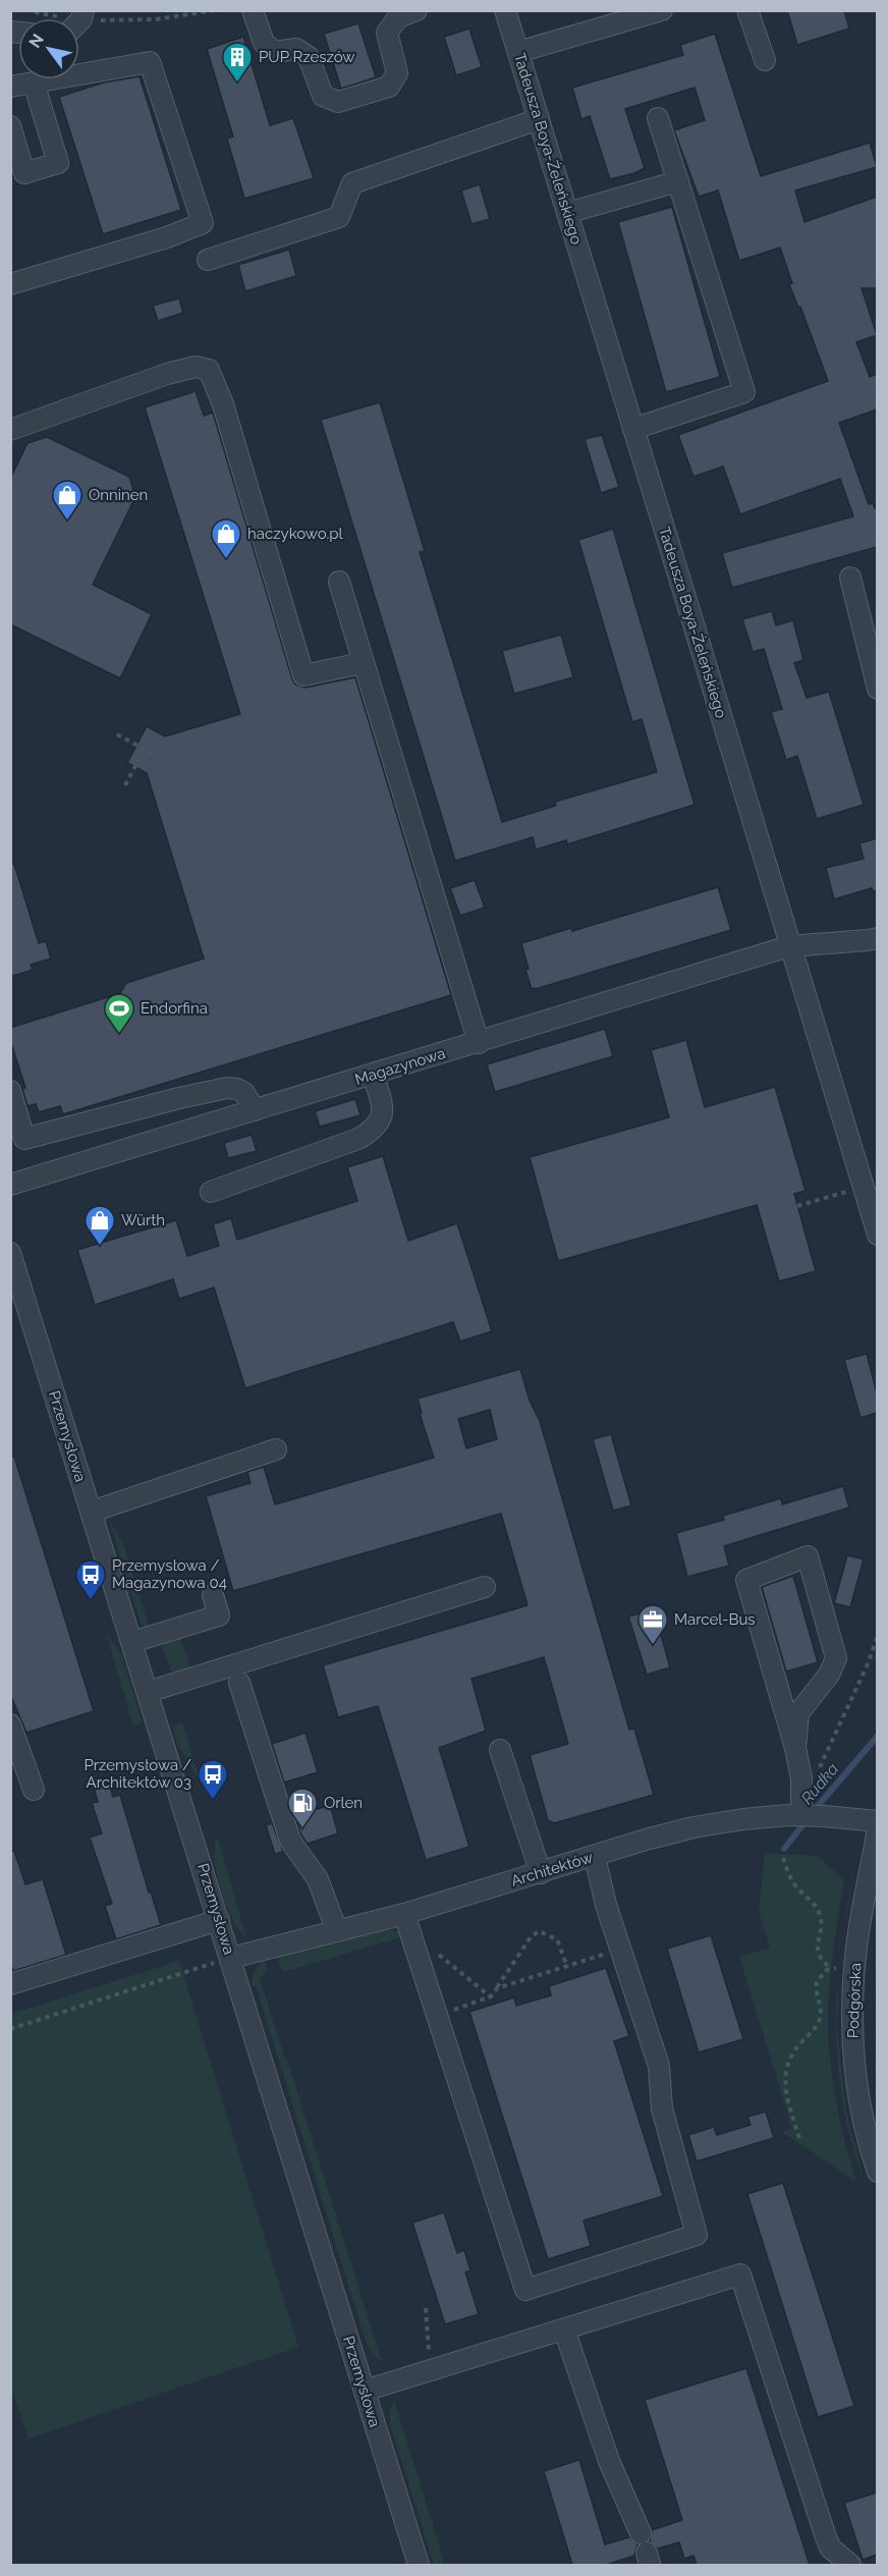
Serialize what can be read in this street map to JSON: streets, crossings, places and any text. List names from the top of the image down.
{
  "streets": {
    "street": [
      "Tadeusza Boya-Żeleńskiego",
      "Magazynowa",
      "Przemysłowa",
      "Architektów",
      "Podgórska"
    ]
  },
  "crossings": [
    ["Tadeusza Boya-Żeleńskiego", "Magazynowa"],
    ["Przemysłowa", "Architektów"]
  ],
  "water": ["Rudka"],
  "places": {
    "building": ["PUP Rzeszów"],
    "shop": ["Onninen", "haczykowo.pl", "Würth"],
    "sports": ["Endorfina"],
    "bus stop": ["Przemysłowa / Magazynowa 04", "Przemysłowa / Architektów 03"],
    "office": ["Marcel-Bus"],
    "fuel station": ["Orlen"]
  },
  "north": "top left"
}
